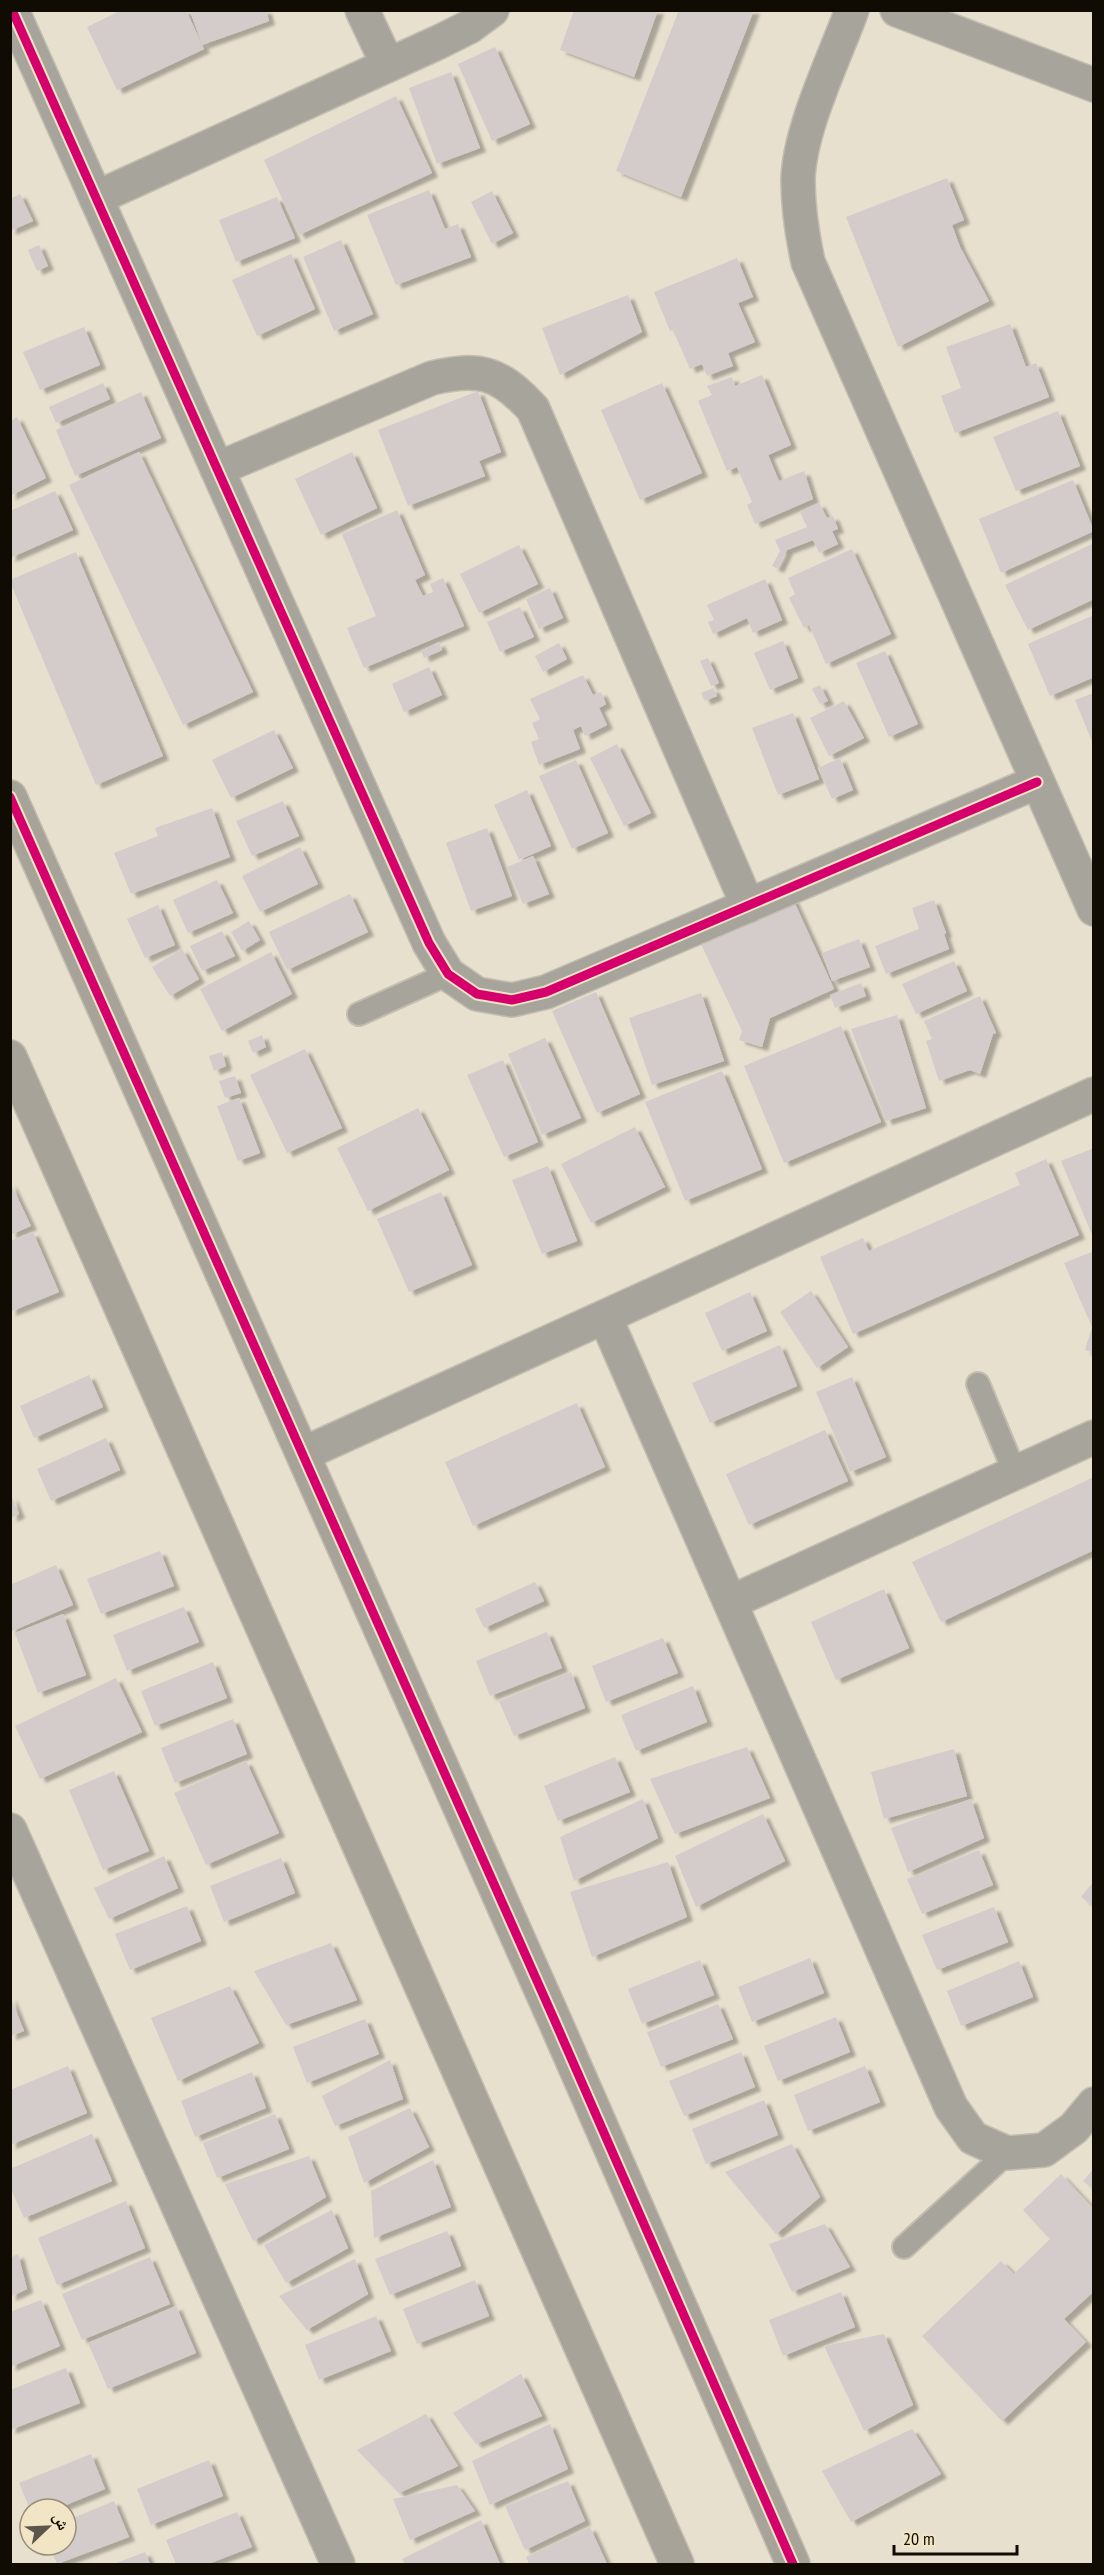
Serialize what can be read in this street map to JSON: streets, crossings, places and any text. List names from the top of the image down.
{
  "scale_bar": "20 m",
  "north": "top right"
}
